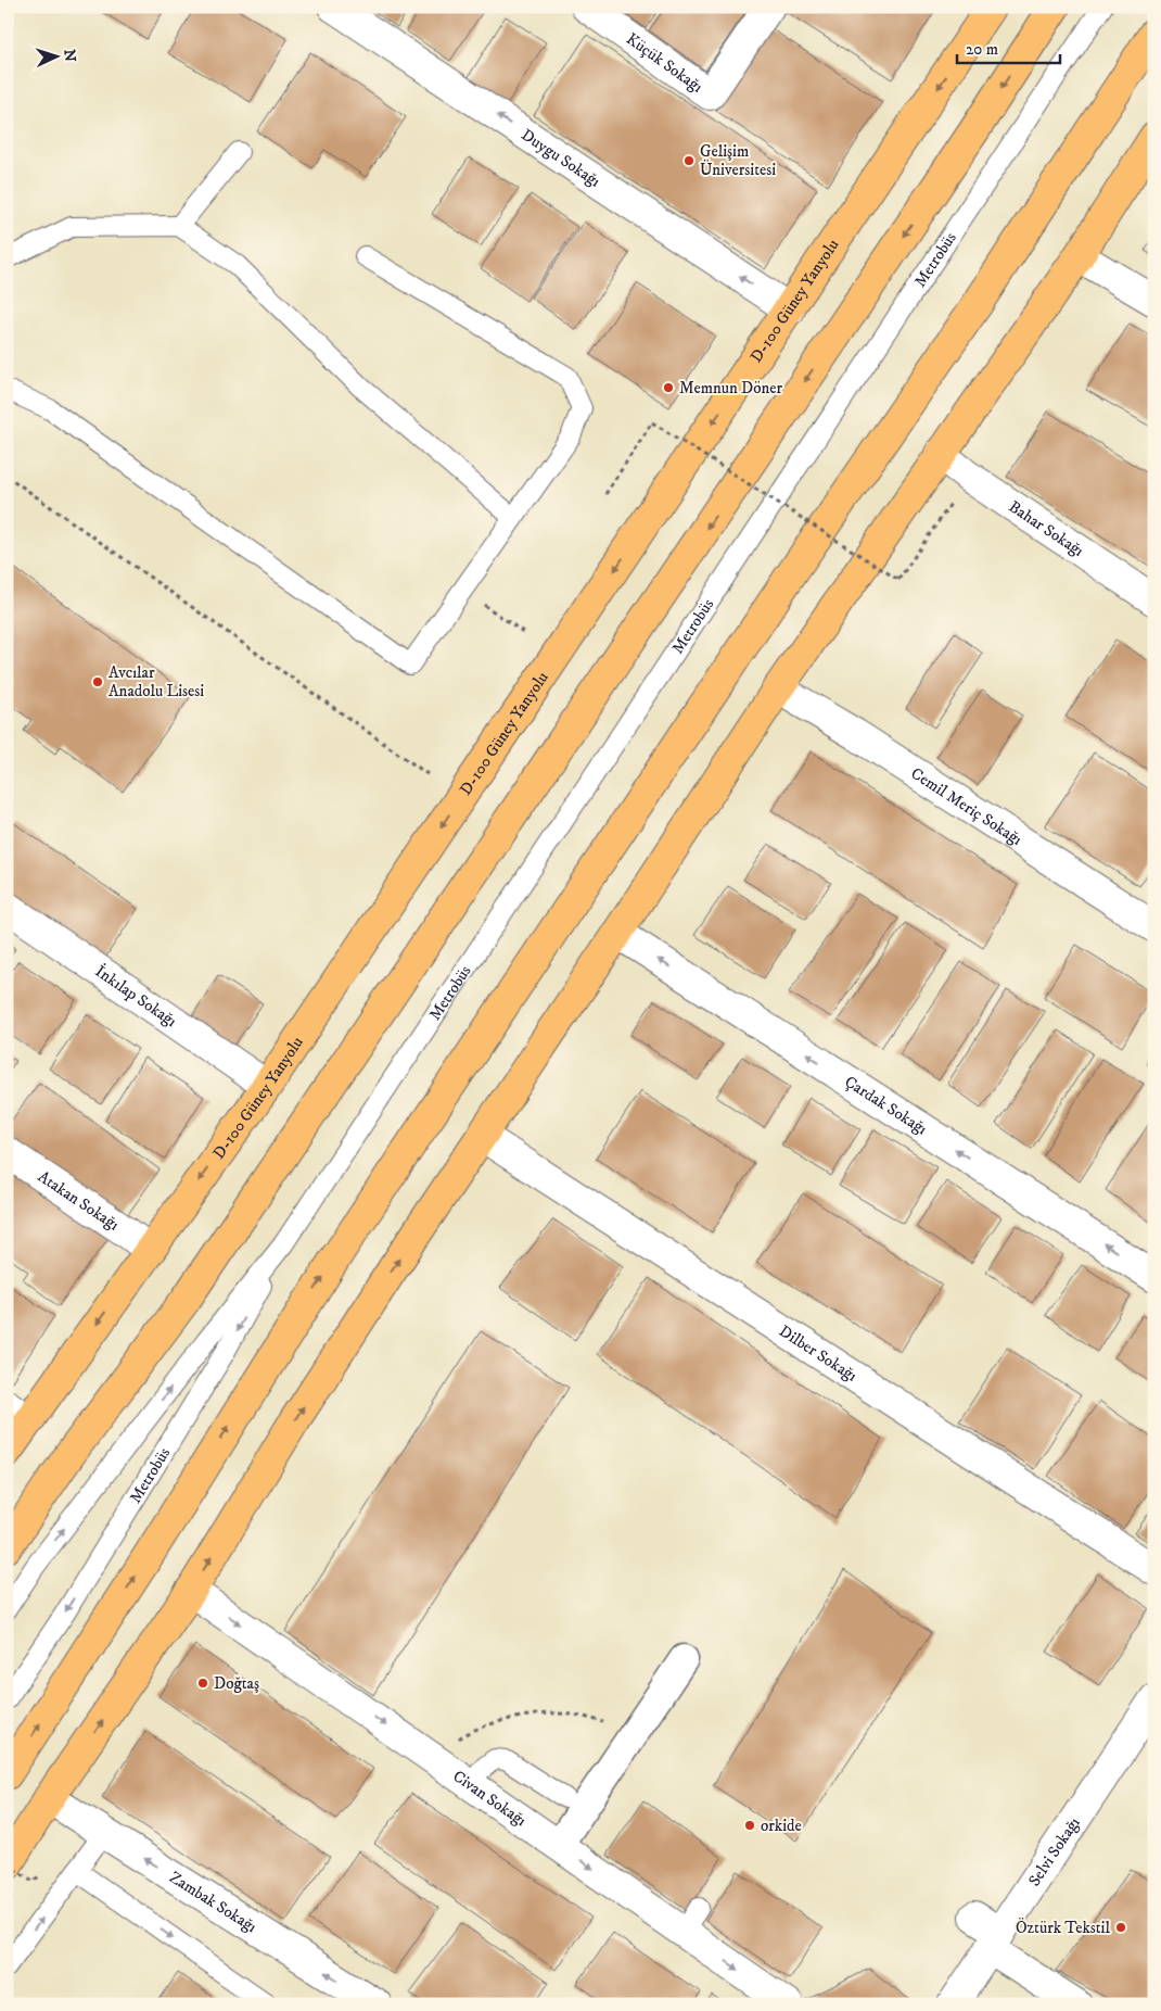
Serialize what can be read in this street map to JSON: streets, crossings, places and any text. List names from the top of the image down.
{
  "streets": {
    "main road": ["D-100 Güney Yanyolu"],
    "street": [
      "Küçük Sokağı",
      "Duygu Sokağı",
      "Bahar Sokağı",
      "Cemil Meriç Sokağı",
      "İnkılap Sokağı",
      "Çardak Sokağı",
      "Atakan Sokağı",
      "Dilber Sokağı",
      "Civan Sokağı",
      "Selvi Sokağı",
      "Zambak Sokağı"
    ],
    "lane": ["Metrobüs"]
  },
  "crossings": [
    ["Duygu Sokağı", "D-100 Güney Yanyolu"],
    ["D-100 Güney Yanyolu", "İnkılap Sokağı"],
    ["D-100 Güney Yanyolu", "Atakan Sokağı"]
  ],
  "one_way": [
    "Duygu Sokağı",
    "Çardak Sokağı",
    "Civan Sokağı",
    "Zambak Sokağı"
  ],
  "places": [
    "Gelişim Üniversitesi",
    "Memnun Döner",
    "Avcılar Anadolu Lisesi",
    "Doğtaş",
    "orkide",
    "Öztürk Tekstil"
  ],
  "scale_bar": "20 m",
  "north": "right"
}
